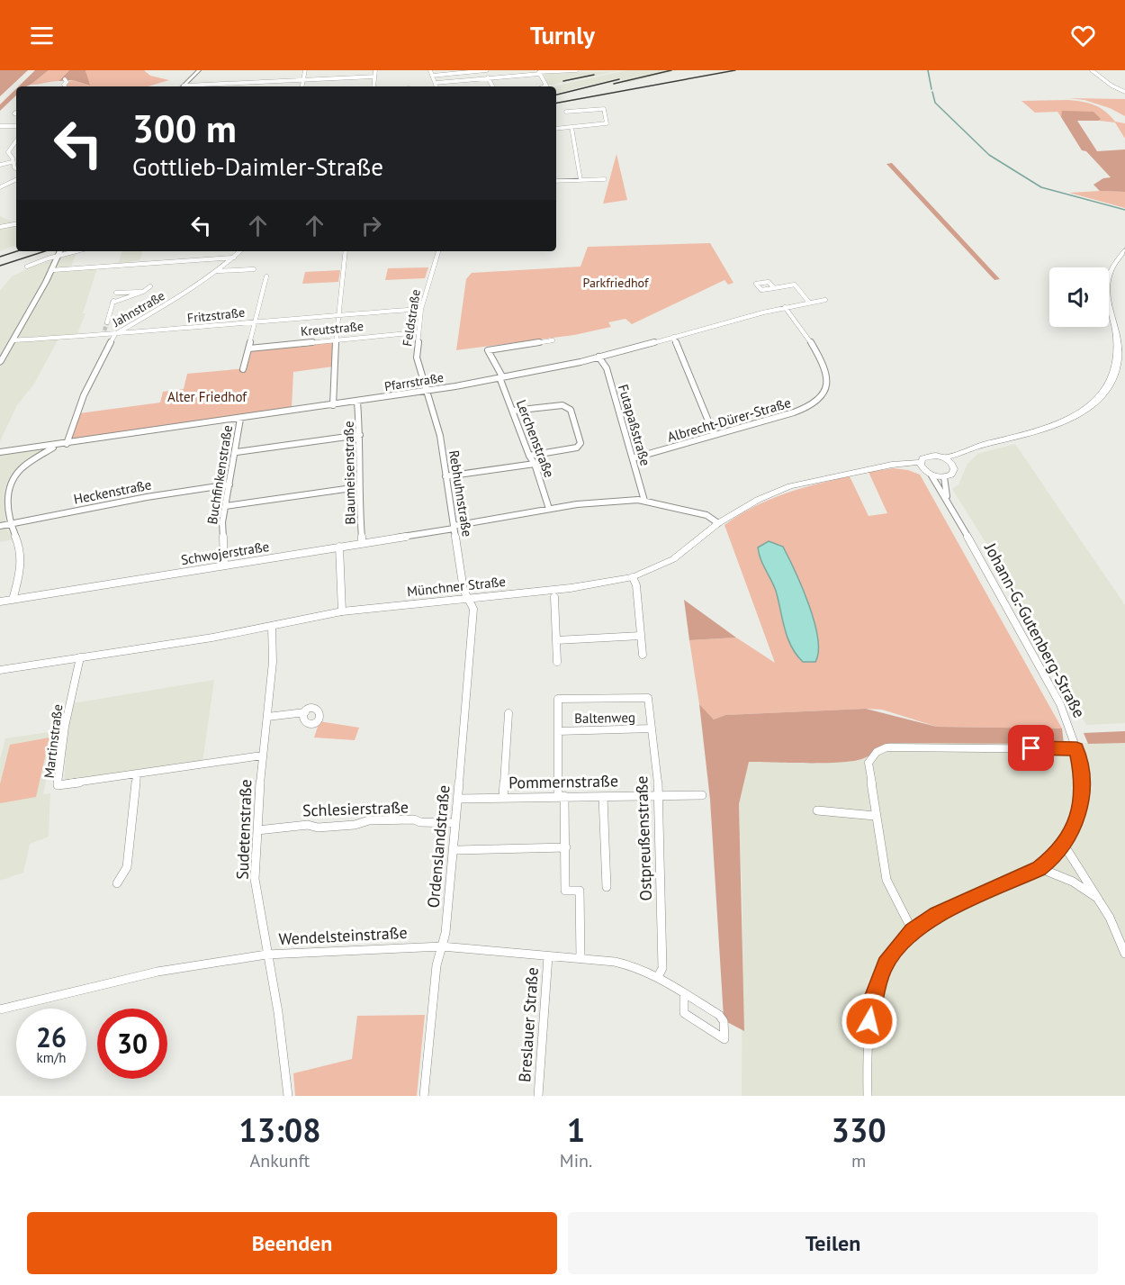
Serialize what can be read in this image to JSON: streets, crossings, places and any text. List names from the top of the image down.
{
  "streets": {
    "main road": ["Münchner Straße"],
    "street": [
      "Jahnstraße",
      "Fritzstraße",
      "Feldstraße",
      "Kreutstraße",
      "Pfarrstraße",
      "Albrecht-Dürer-Straße",
      "Futapaßstraße",
      "Lerchenstraße",
      "Blaumeisenstraße",
      "Buchfinkenstraße",
      "Heckenstraße",
      "Rebhuhnstraße",
      "Schwojerstraße",
      "Johann-G.-Gutenberg-Straße",
      "Baltenweg",
      "Martinstraße",
      "Pommernstraße",
      "Schlesierstraße",
      "Sudetenstraße",
      "Ostpreußenstraße",
      "Ordenslandstraße",
      "Wendelsteinstraße",
      "Breslauer Straße"
    ]
  },
  "crossings": [
    ["Jahnstraße", "Fritzstraße"],
    ["Jahnstraße", "Pfarrstraße"],
    ["Fritzstraße", "Feldstraße"],
    ["Feldstraße", "Kreutstraße"],
    ["Feldstraße", "Pfarrstraße"],
    ["Feldstraße", "Rebhuhnstraße"],
    ["Pfarrstraße", "Albrecht-Dürer-Straße"],
    ["Pfarrstraße", "Futapaßstraße"],
    ["Pfarrstraße", "Lerchenstraße"],
    ["Pfarrstraße", "Blaumeisenstraße"],
    ["Pfarrstraße", "Buchfinkenstraße"],
    ["Pfarrstraße", "Rebhuhnstraße"],
    ["Albrecht-Dürer-Straße", "Futapaßstraße"],
    ["Futapaßstraße", "Schwojerstraße"],
    ["Lerchenstraße", "Schwojerstraße"],
    ["Blaumeisenstraße", "Schwojerstraße"],
    ["Buchfinkenstraße", "Heckenstraße"],
    ["Buchfinkenstraße", "Schwojerstraße"],
    ["Rebhuhnstraße", "Schwojerstraße"],
    ["Rebhuhnstraße", "Münchner Straße"],
    ["Rebhuhnstraße", "Ordenslandstraße"],
    ["Schwojerstraße", "Münchner Straße"],
    ["Münchner Straße", "Johann-G.-Gutenberg-Straße"],
    ["Münchner Straße", "Martinstraße"],
    ["Münchner Straße", "Sudetenstraße"],
    ["Münchner Straße", "Ordenslandstraße"],
    ["Baltenweg", "Ostpreußenstraße"],
    ["Martinstraße", "Sudetenstraße"],
    ["Pommernstraße", "Ostpreußenstraße"],
    ["Pommernstraße", "Ordenslandstraße"],
    ["Schlesierstraße", "Sudetenstraße"],
    ["Schlesierstraße", "Ordenslandstraße"],
    ["Sudetenstraße", "Wendelsteinstraße"],
    ["Ostpreußenstraße", "Wendelsteinstraße"],
    ["Ordenslandstraße", "Wendelsteinstraße"],
    ["Wendelsteinstraße", "Breslauer Straße"]
  ],
  "parks": ["Parkfriedhof", "Alter Friedhof"],
  "page": {
    "header": "Turnly",
    "turn": ["300 m", "Gottlieb-Daimler-Straße"],
    "speed": "26 km/h",
    "limit": "30",
    "eta": [
      "13:08",
      "Ankunft",
      "1",
      "Min.",
      "330",
      "m"
    ],
    "buttons": ["Beenden", "Teilen"]
  }
}
